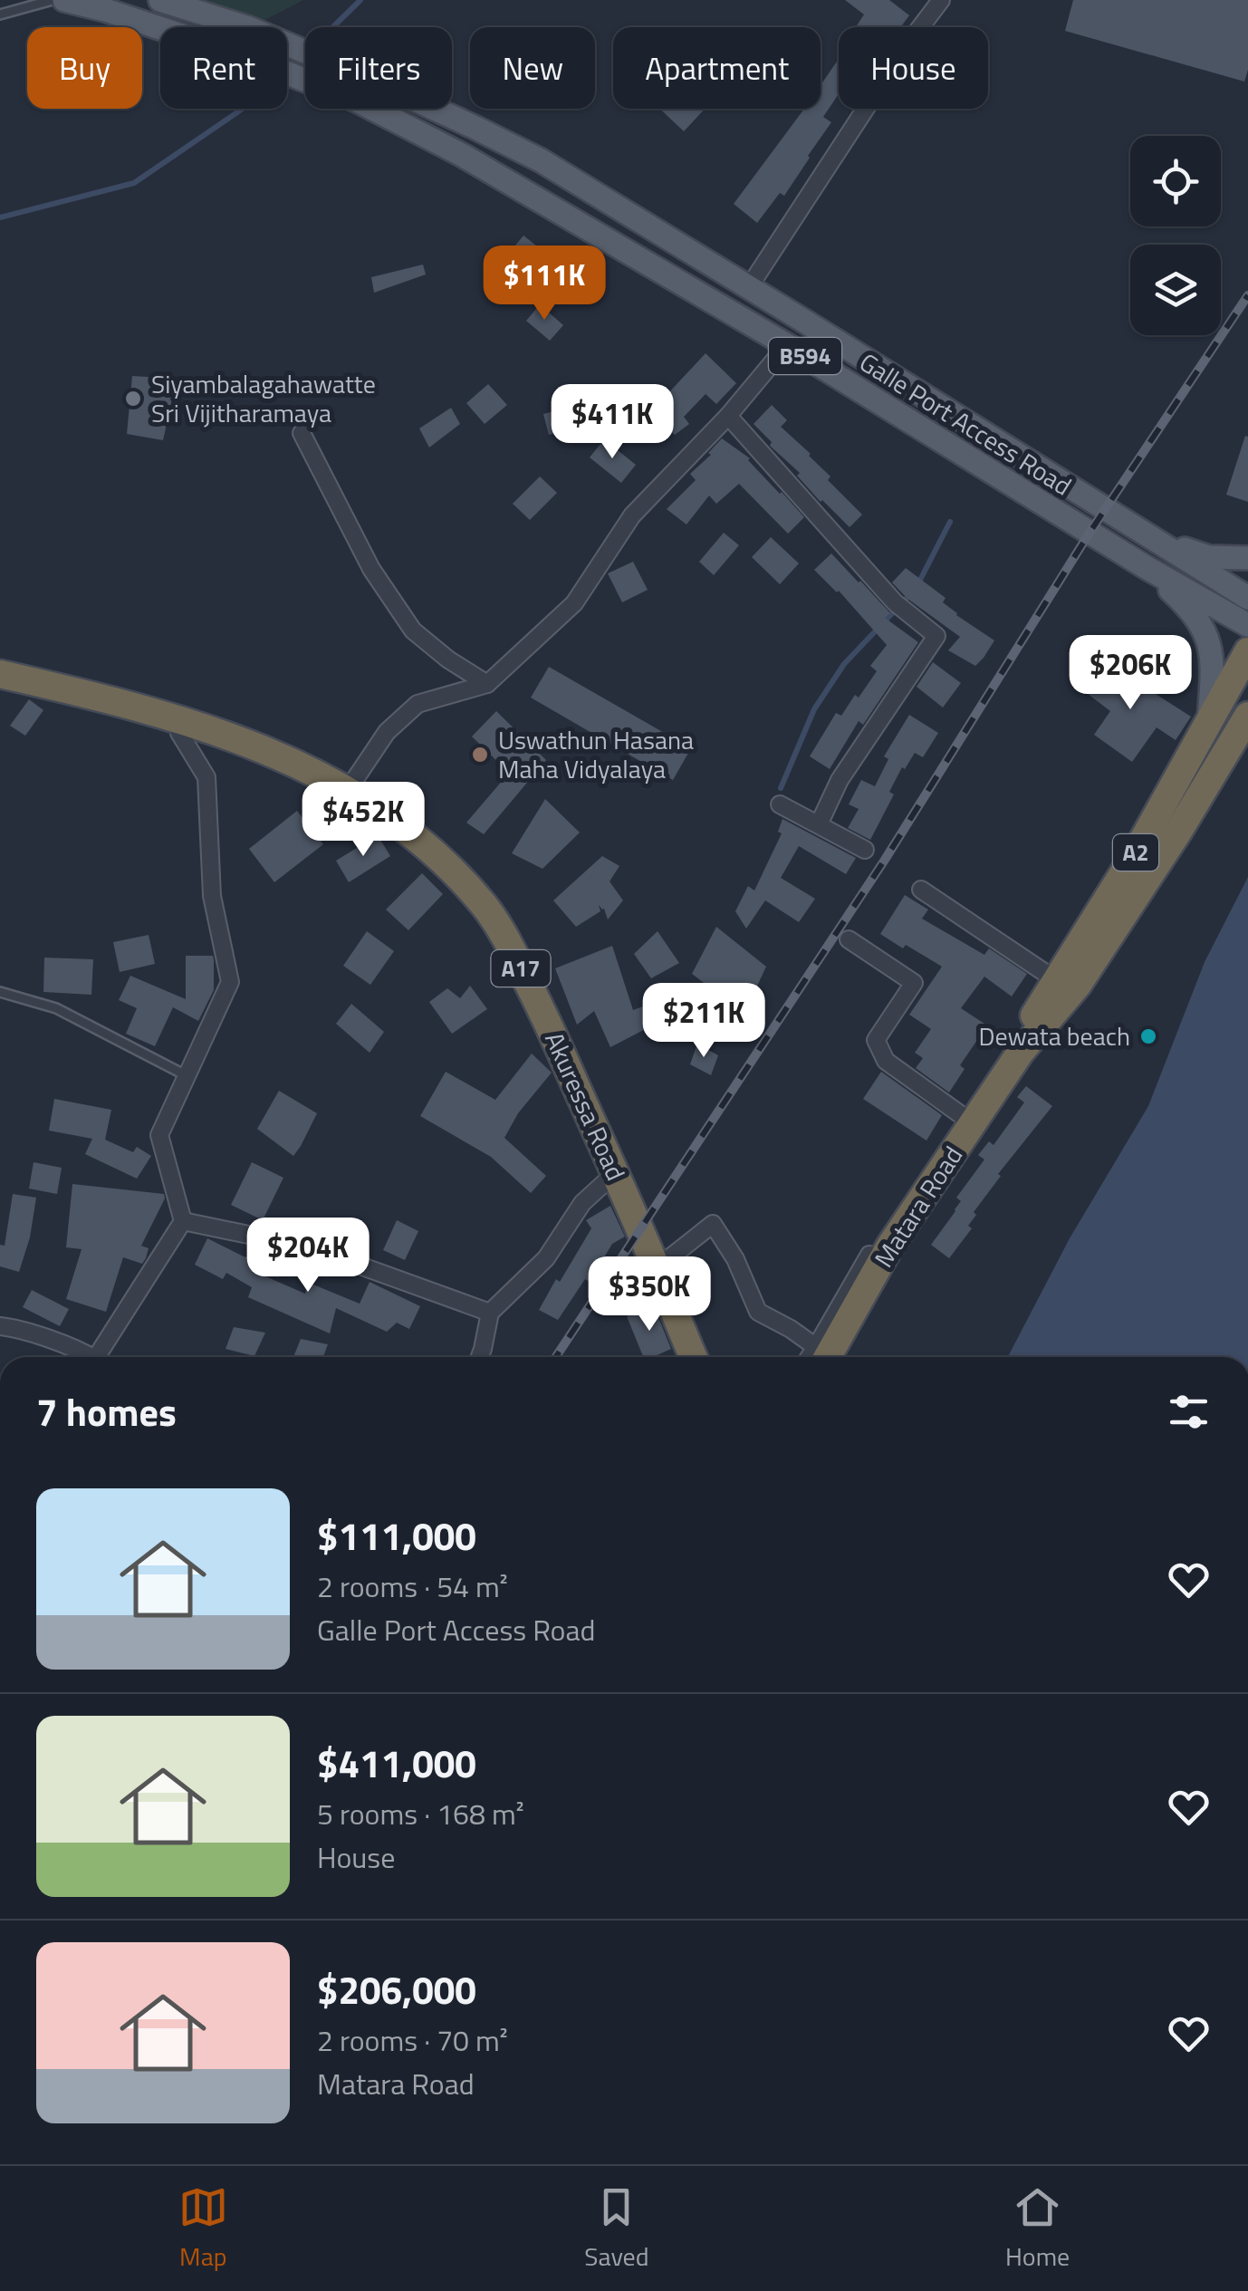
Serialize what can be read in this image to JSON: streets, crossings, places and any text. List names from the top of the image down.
{
  "streets": {
    "highway": [
      "A2",
      "A17",
      "Akuressa Road",
      "Matara Road"
    ],
    "main road": ["B594", "Galle Port Access Road"]
  },
  "places": ["Siyambalagahawatte Sri Vijitharamaya", "Uswathun Hasana Maha Vidyalaya", "Dewata beach"],
  "page": {
    "chip": [
      "Buy",
      "Rent",
      "Filters",
      "New",
      "Apartment",
      "House"
    ],
    "price": [
      "$111K",
      "$411K",
      "$206K",
      "$452K",
      "$211K",
      "$204K",
      "$350K"
    ],
    "heading": "7 homes",
    "list": [
      {
        "name": "$111,000",
        "note": "2 rooms · 54 m² · Galle Port Access Road"
      },
      {
        "name": "$411,000",
        "note": "5 rooms · 168 m² · House"
      },
      {
        "name": "$206,000",
        "note": "2 rooms · 70 m² · Matara Road"
      }
    ],
    "tabs": ["Map", "Saved", "Home"]
  }
}
